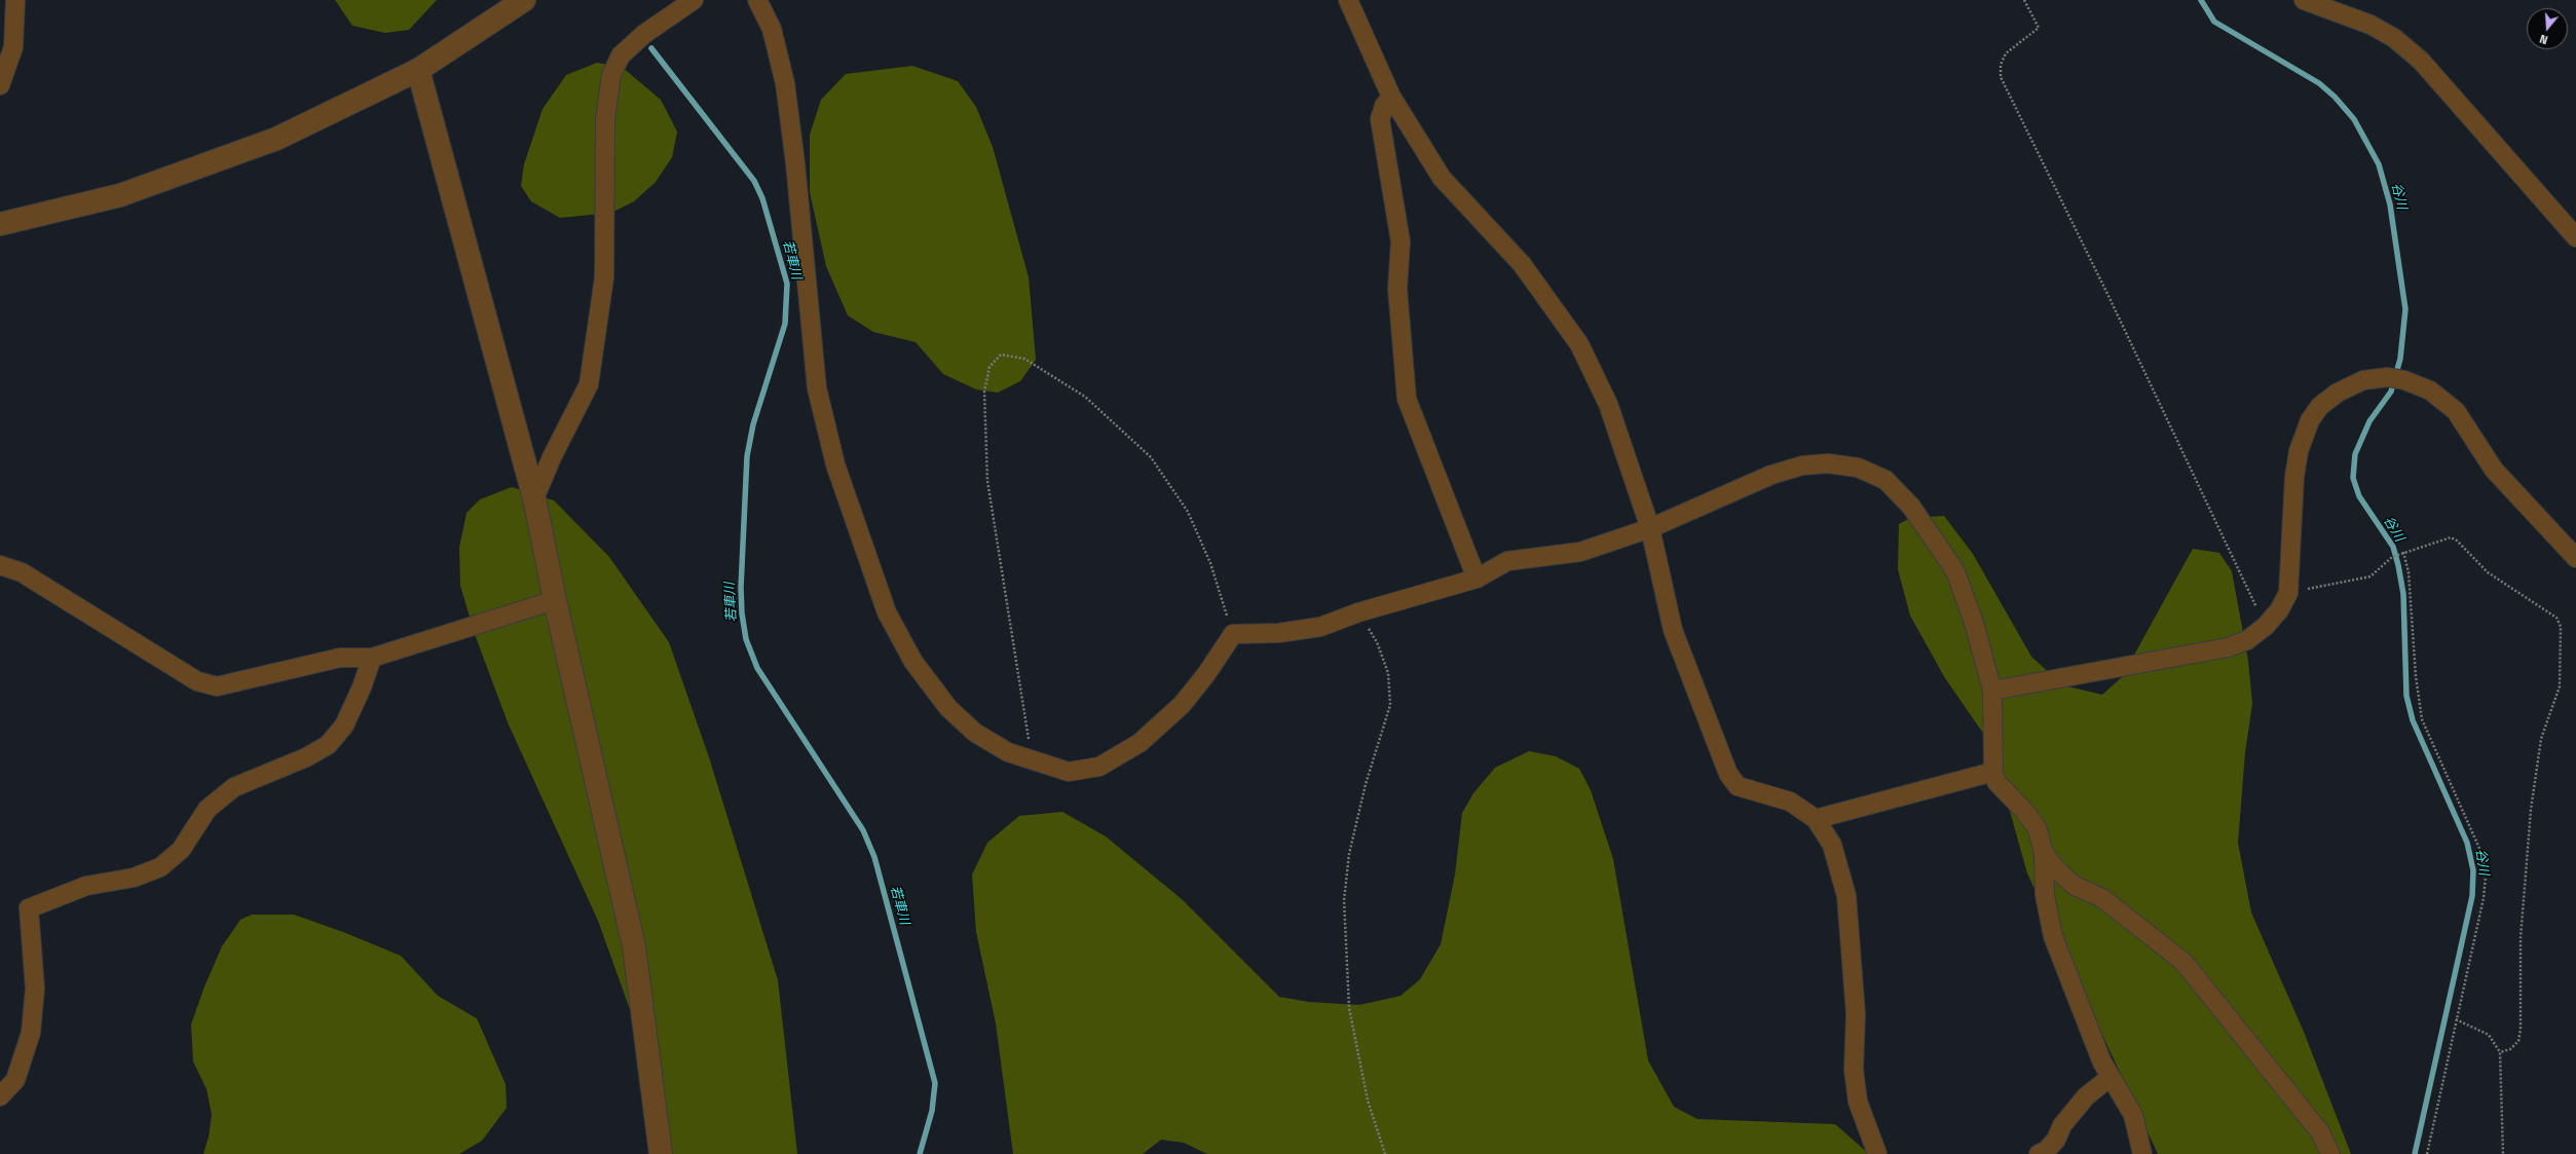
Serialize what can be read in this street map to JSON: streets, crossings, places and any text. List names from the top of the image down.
{
  "water": ["谷川", "若車川"],
  "north": "bottom"
}
